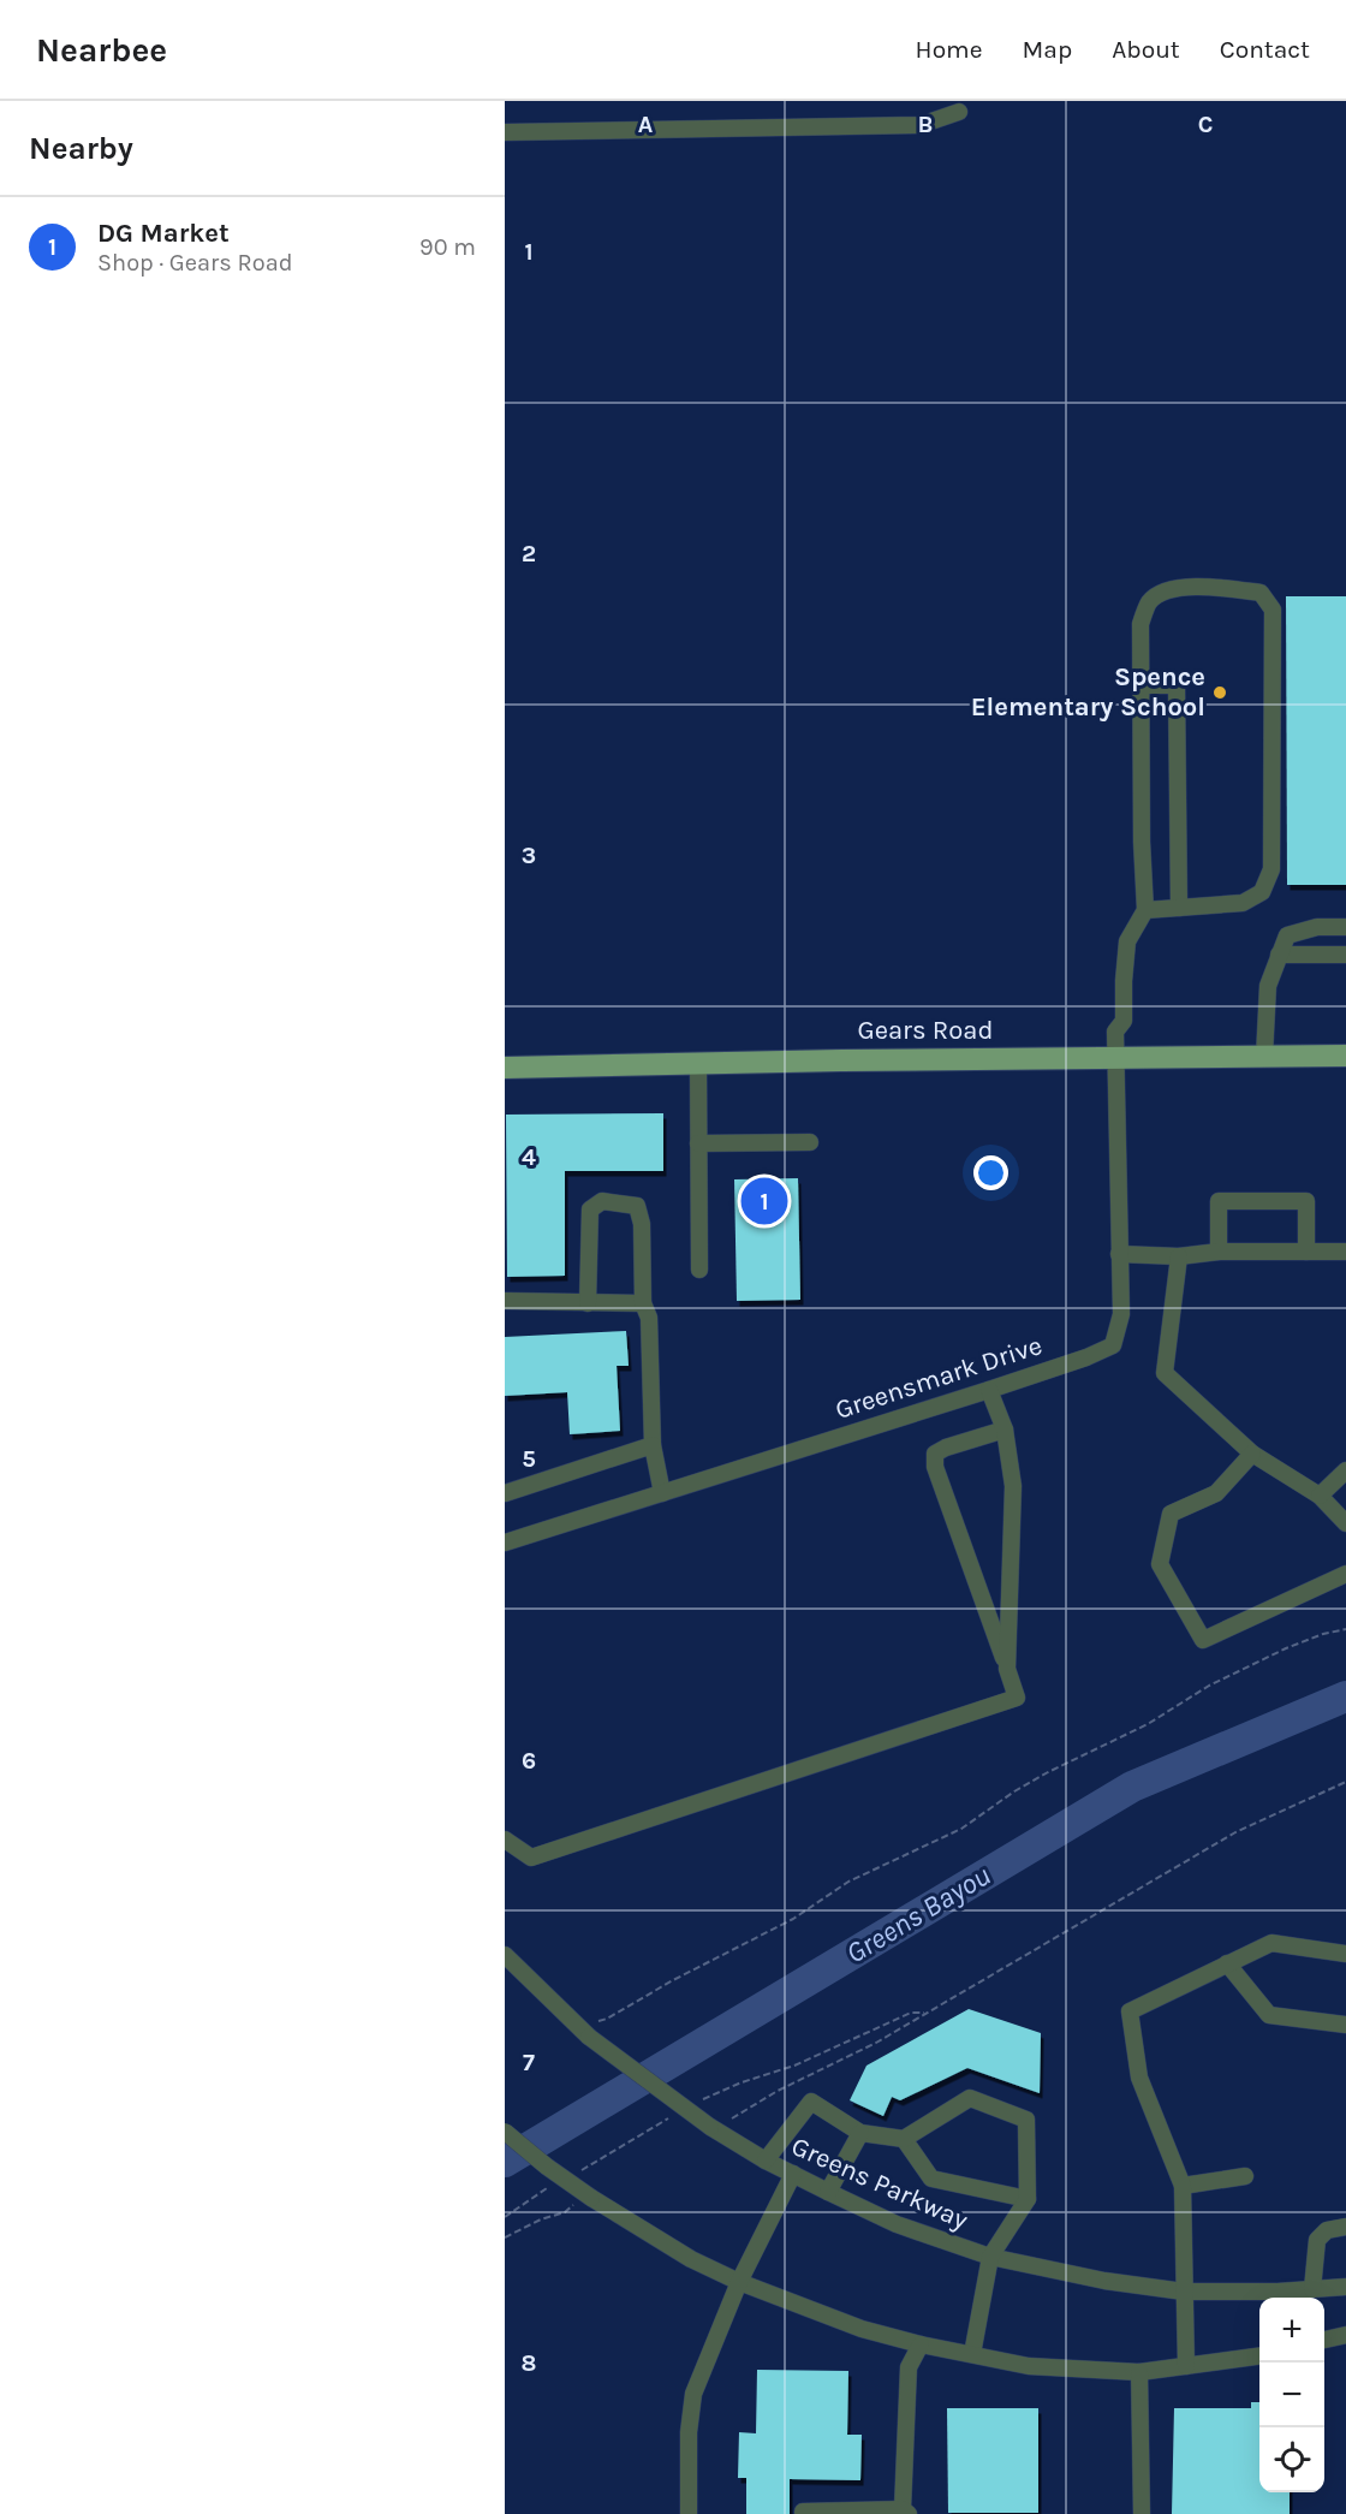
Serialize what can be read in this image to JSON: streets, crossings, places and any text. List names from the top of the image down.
{
  "streets": {
    "main road": ["Gears Road"],
    "street": ["Greensmark Drive", "Greens Parkway"]
  },
  "crossings": [
    ["Gears Road", "Greensmark Drive"]
  ],
  "water": ["Greens Bayou"],
  "places": ["Spence Elementary School"],
  "page": {
    "header": "Nearbee",
    "nav": [
      "Home",
      "Map",
      "About",
      "Contact"
    ],
    "heading": "Nearby",
    "list": [
      {
        "mark": "1",
        "name": "DG Market",
        "note": "Shop · Gears Road",
        "value": "90 m"
      }
    ],
    "pins": "1",
    "map_buttons": ["+", "−"]
  },
  "grid": {
    "columns": ["A", "B", "C"],
    "rows": [
      "1",
      "2",
      "3",
      "4",
      "5",
      "6",
      "7",
      "8"
    ]
  }
}
